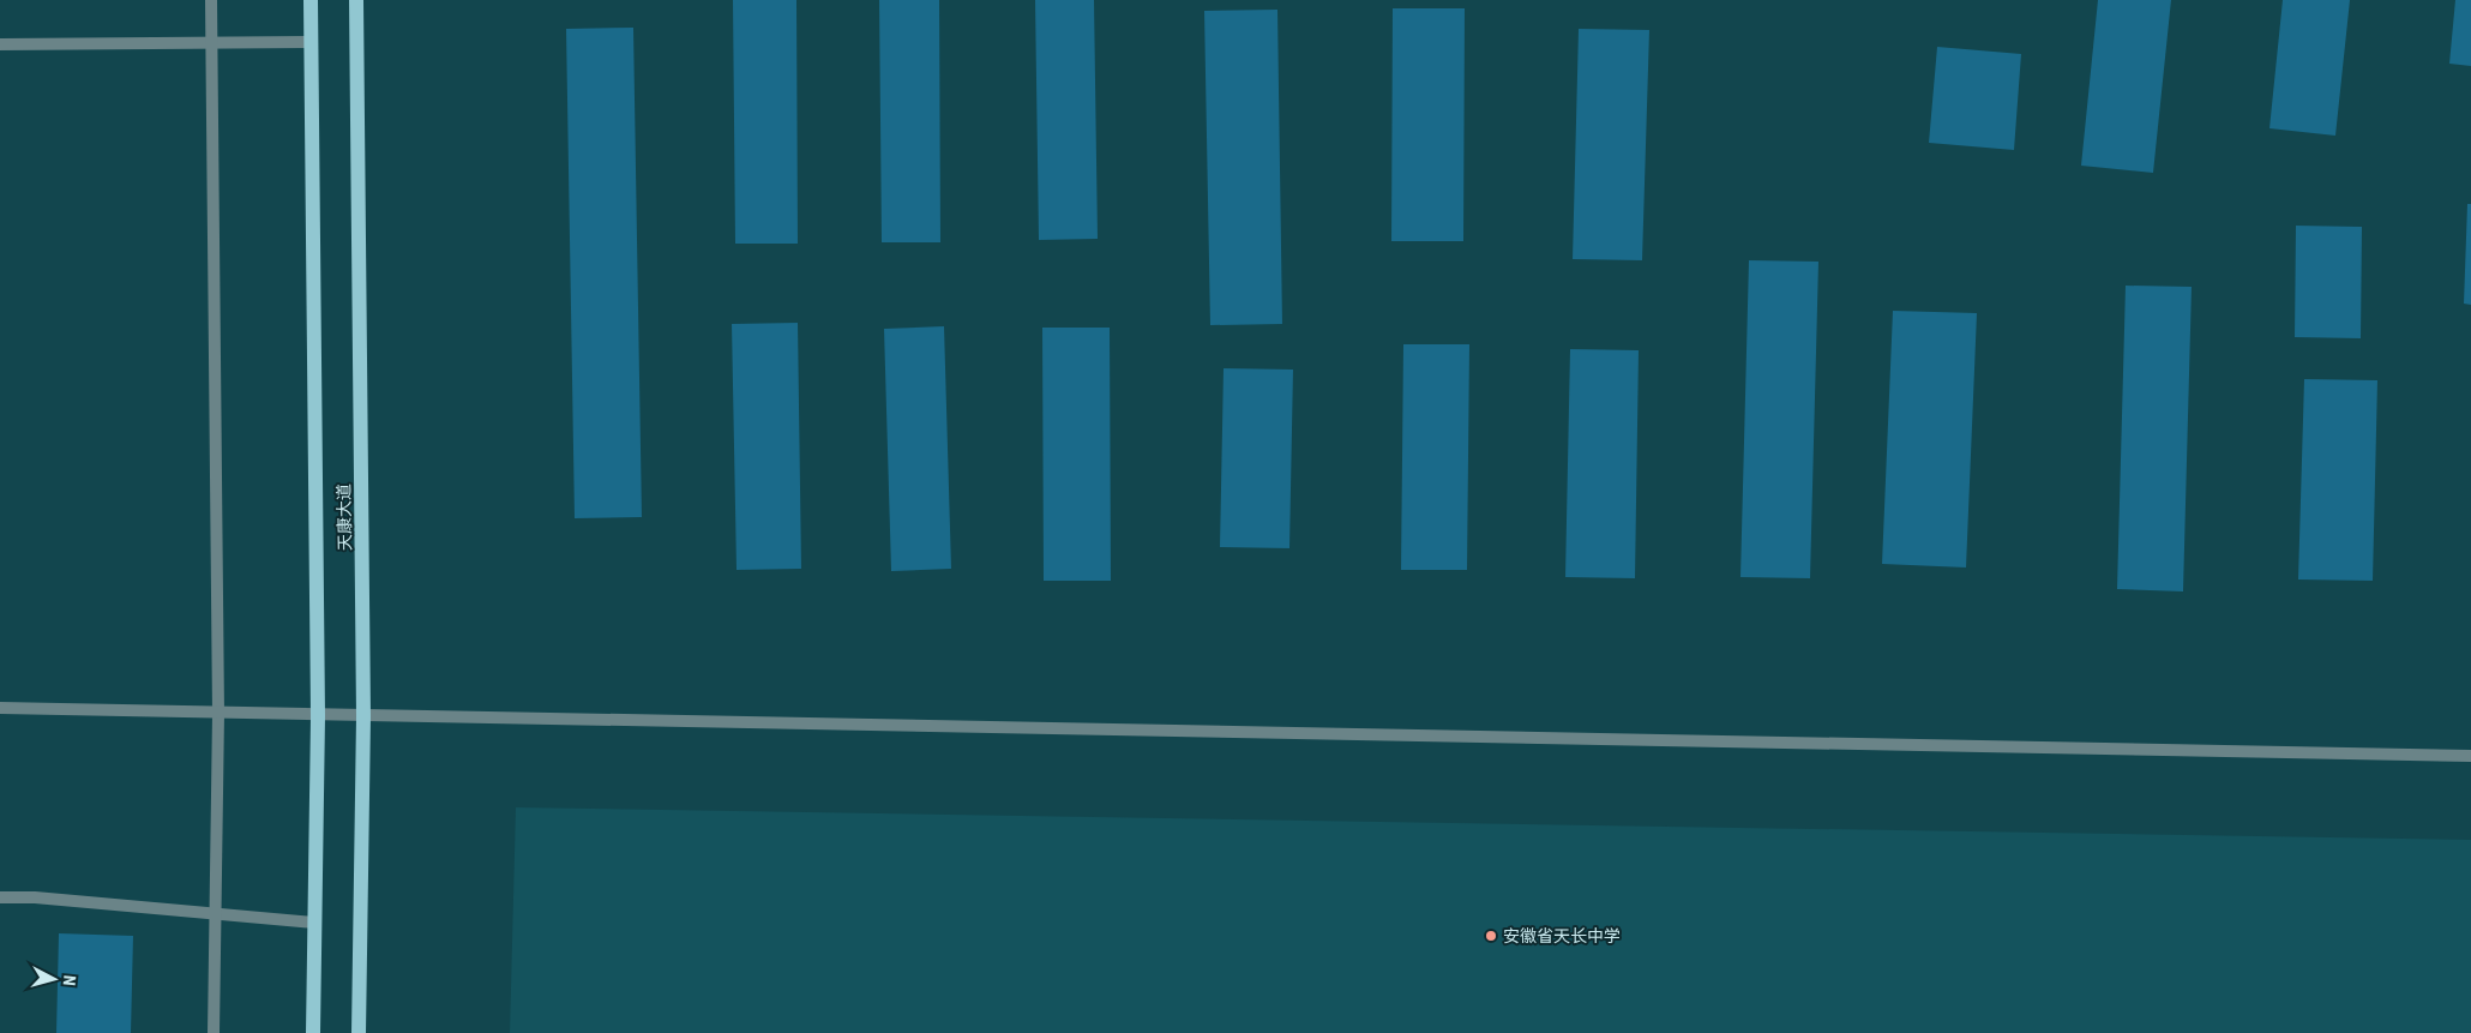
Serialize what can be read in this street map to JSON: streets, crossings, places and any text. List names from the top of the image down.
{
  "streets": {
    "main road": ["天康大道"]
  },
  "places": ["安徽省天长中学"],
  "north": "right"
}
